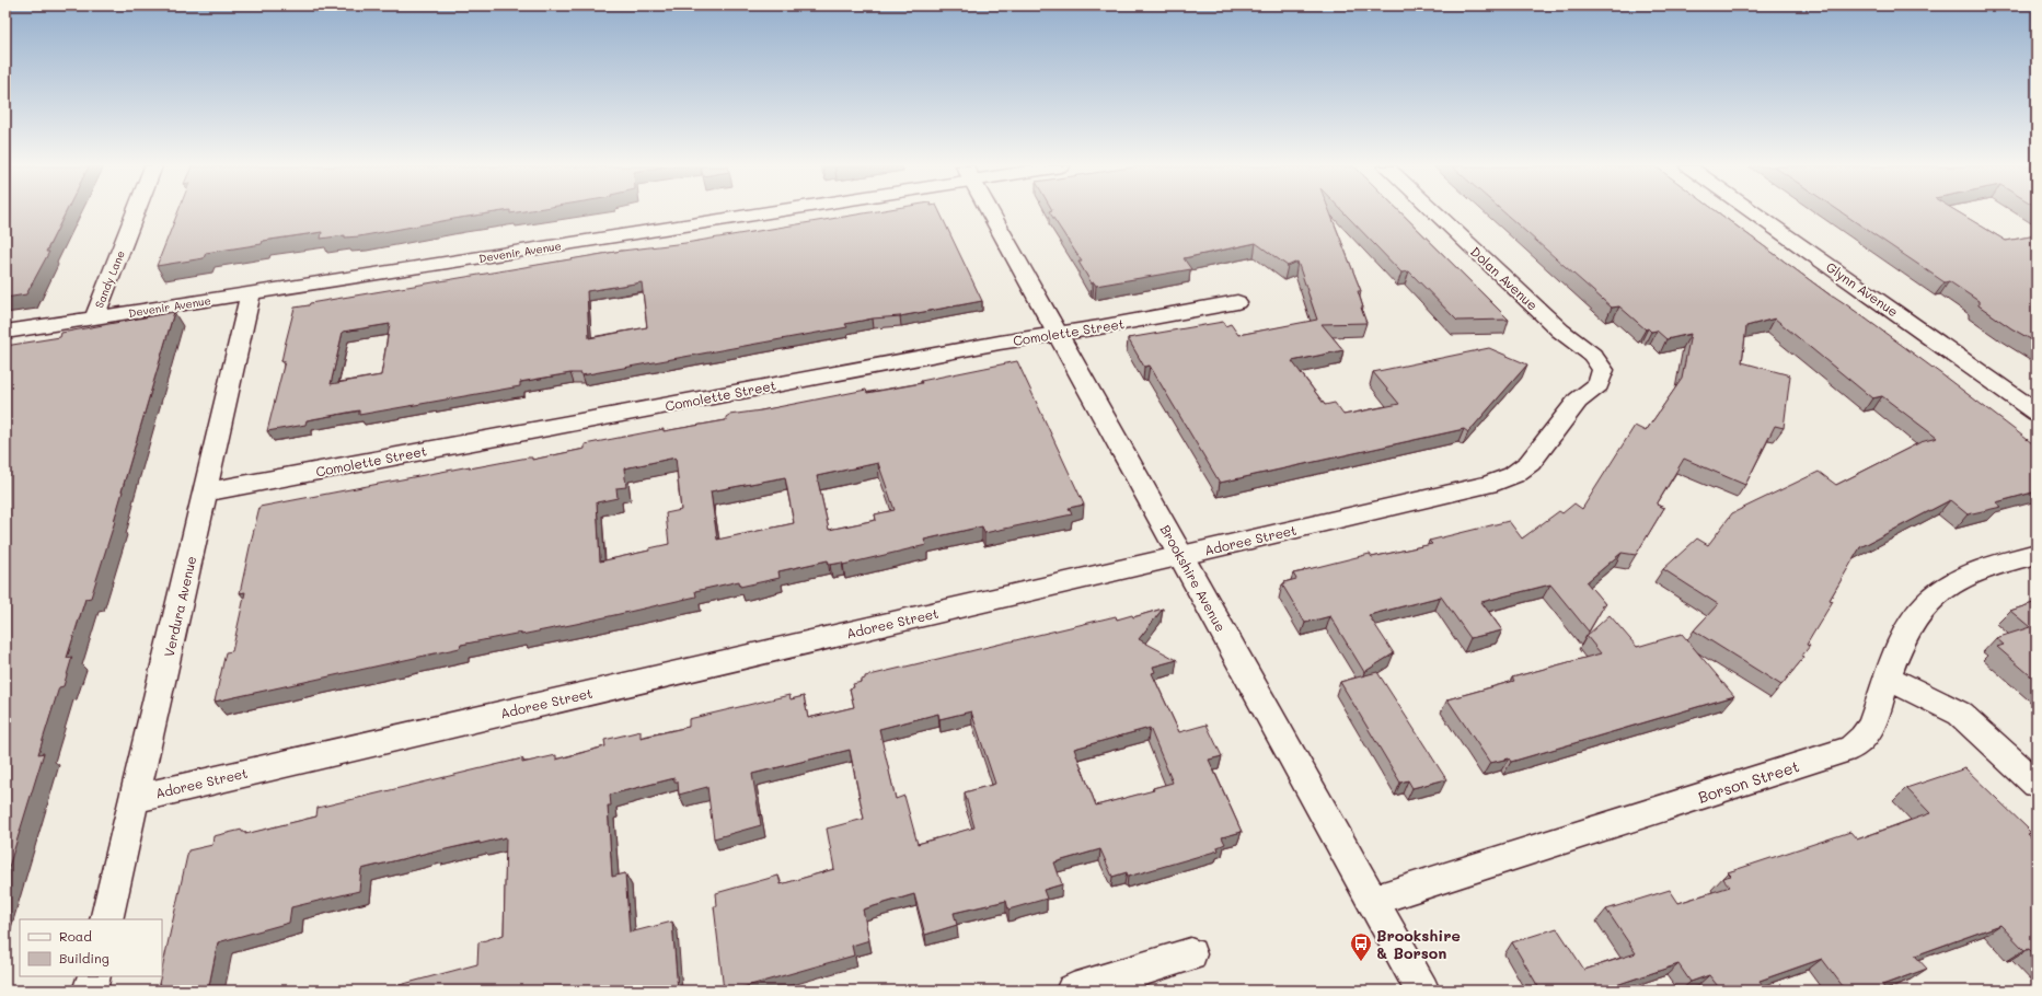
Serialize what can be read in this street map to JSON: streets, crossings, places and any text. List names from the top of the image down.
{
  "streets": {
    "street": [
      "Devenir Avenue",
      "Dolan Avenue",
      "Sandy Lane",
      "Glynn Avenue",
      "Comolette Street",
      "Adoree Street",
      "Brookshire Avenue",
      "Verdura Avenue",
      "Borson Street"
    ]
  },
  "crossings": [
    ["Devenir Avenue", "Sandy Lane"],
    ["Devenir Avenue", "Verdura Avenue"],
    ["Dolan Avenue", "Adoree Street"],
    ["Comolette Street", "Brookshire Avenue"],
    ["Comolette Street", "Verdura Avenue"],
    ["Adoree Street", "Brookshire Avenue"],
    ["Adoree Street", "Verdura Avenue"],
    ["Brookshire Avenue", "Borson Street"]
  ],
  "places": {
    "bus stop": ["Brookshire & Borson"]
  },
  "legend": ["Road", "Building"]
}
